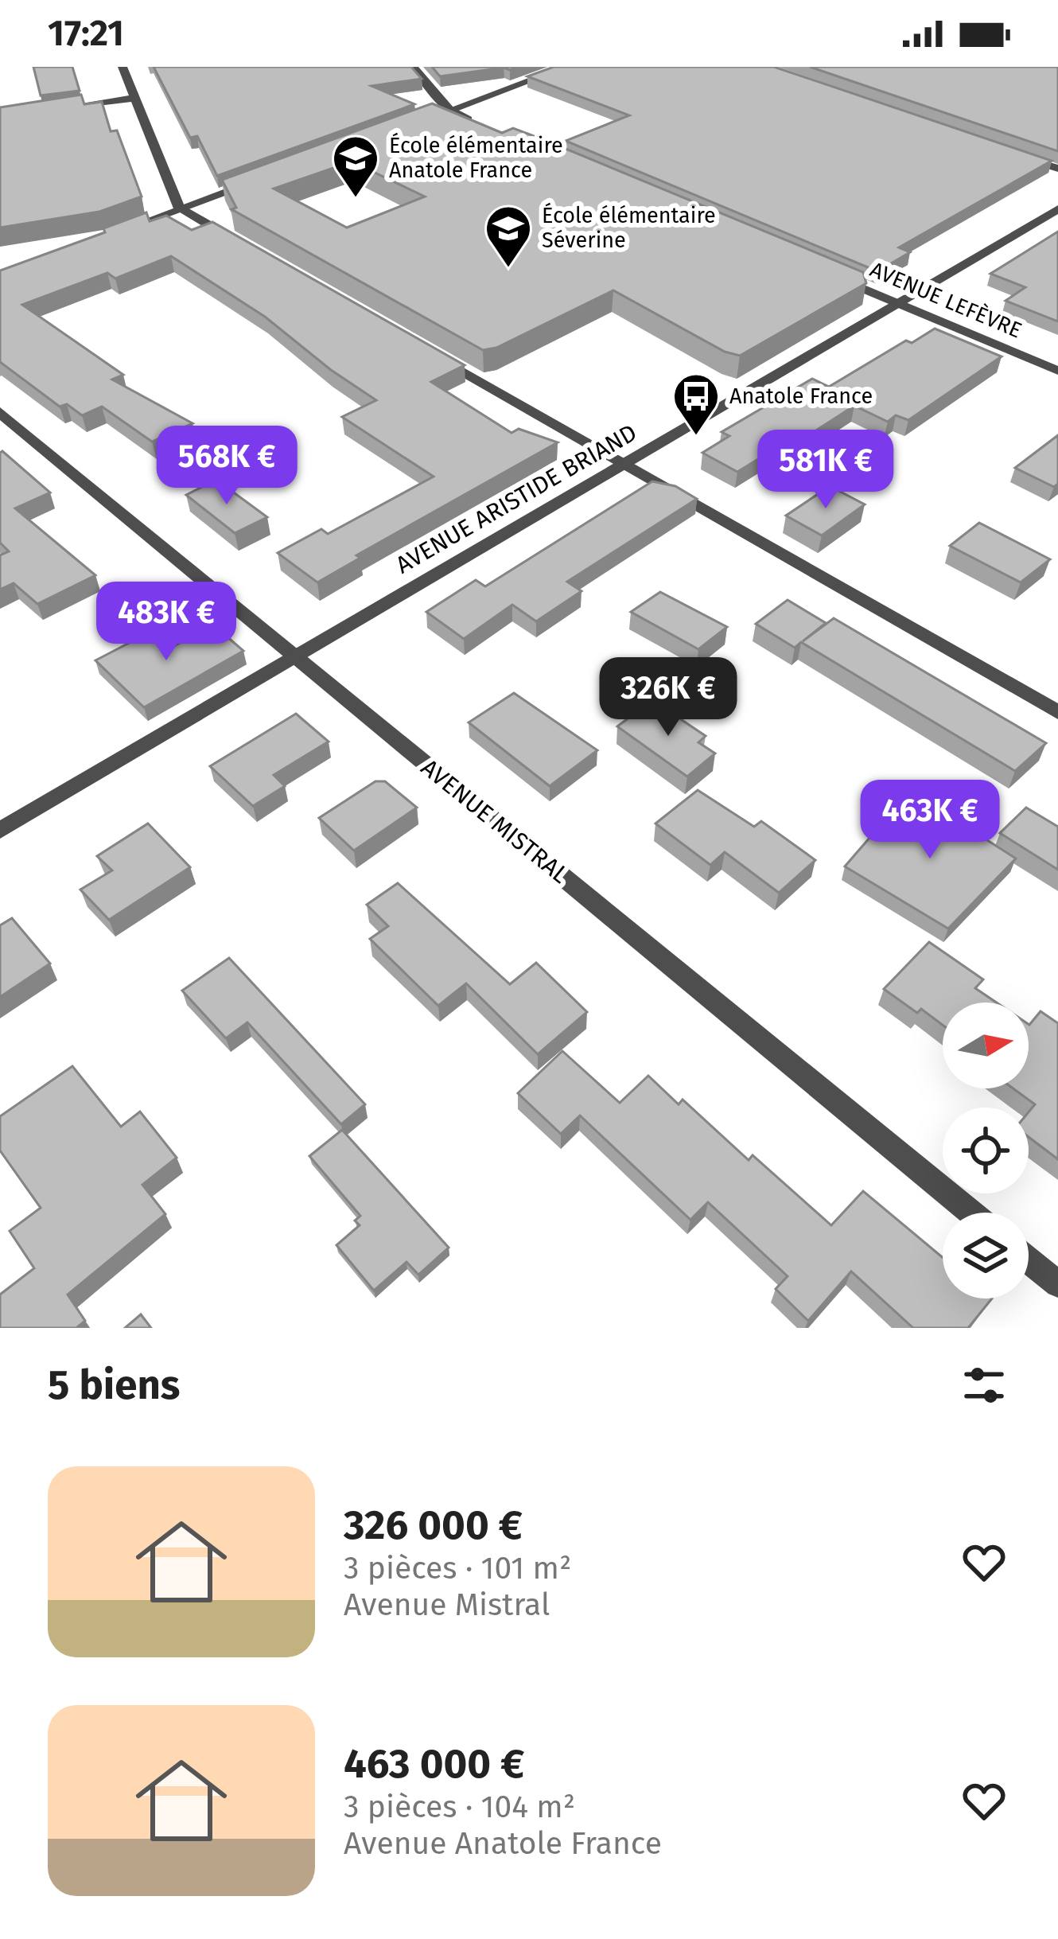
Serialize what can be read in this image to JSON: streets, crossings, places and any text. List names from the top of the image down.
{
  "streets": {
    "street": ["AVENUE LEFÈVRE", "AVENUE ARISTIDE BRIAND", "AVENUE MISTRAL"]
  },
  "crossings": [
    ["AVENUE LEFÈVRE", "AVENUE ARISTIDE BRIAND"],
    ["AVENUE ARISTIDE BRIAND", "AVENUE MISTRAL"]
  ],
  "places": {
    "school or university": ["École élémentaire Anatole France", "École élémentaire Séverine"],
    "bus stop": ["Anatole France"]
  },
  "north": "right",
  "page": {
    "status": "17:21",
    "price": [
      "568K €",
      "581K €",
      "483K €",
      "326K €",
      "463K €"
    ],
    "heading": "5 biens",
    "list": [
      {
        "name": "326 000 €",
        "note": "3 pièces · 101 m² · Avenue Mistral"
      },
      {
        "name": "463 000 €",
        "note": "3 pièces · 104 m² · Avenue Anatole France"
      }
    ]
  }
}
